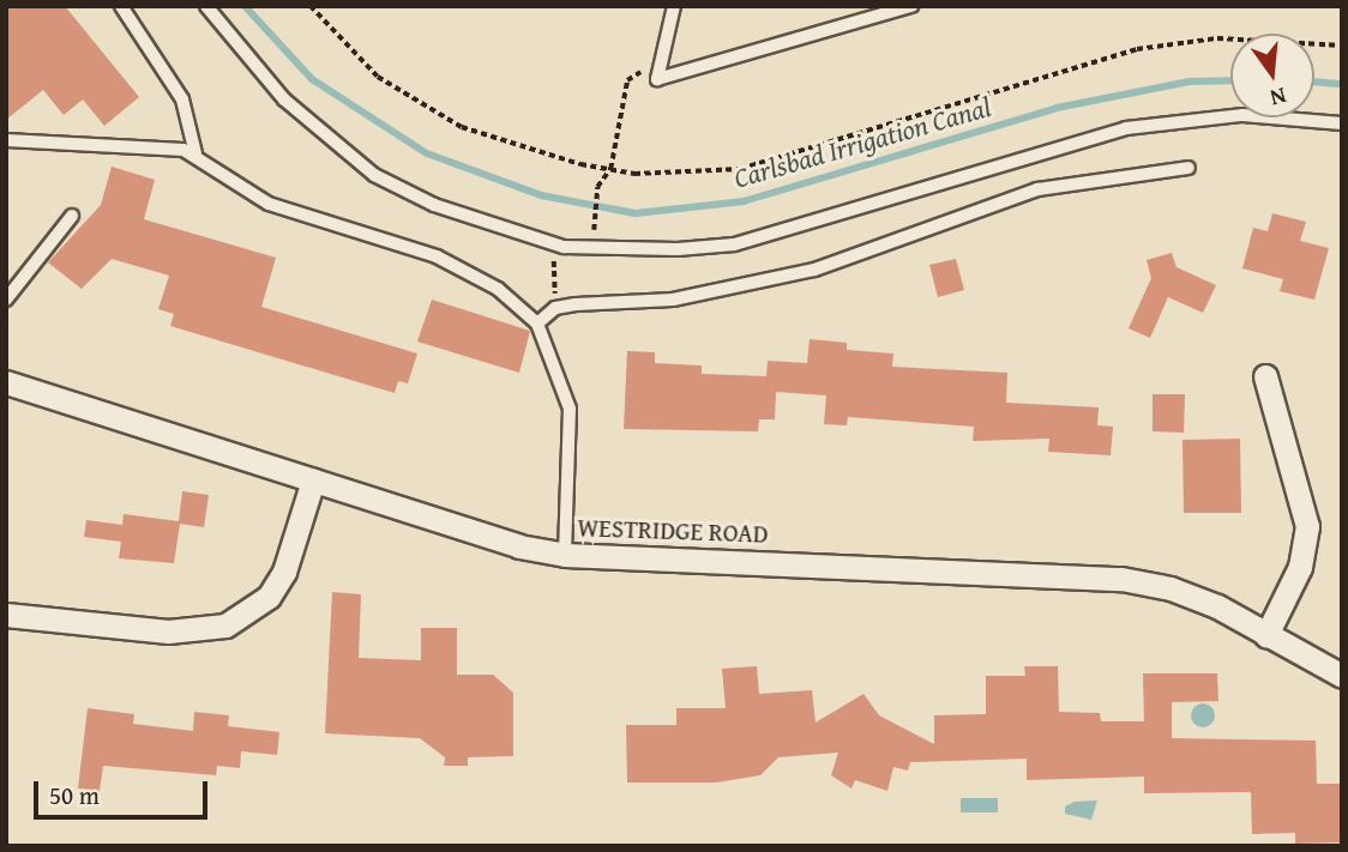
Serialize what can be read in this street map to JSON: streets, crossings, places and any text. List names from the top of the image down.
{
  "streets": {
    "street": ["WESTRIDGE ROAD"]
  },
  "water": ["Carlsbad Irrigation Canal"],
  "scale_bar": "50 m",
  "north": "bottom"
}
